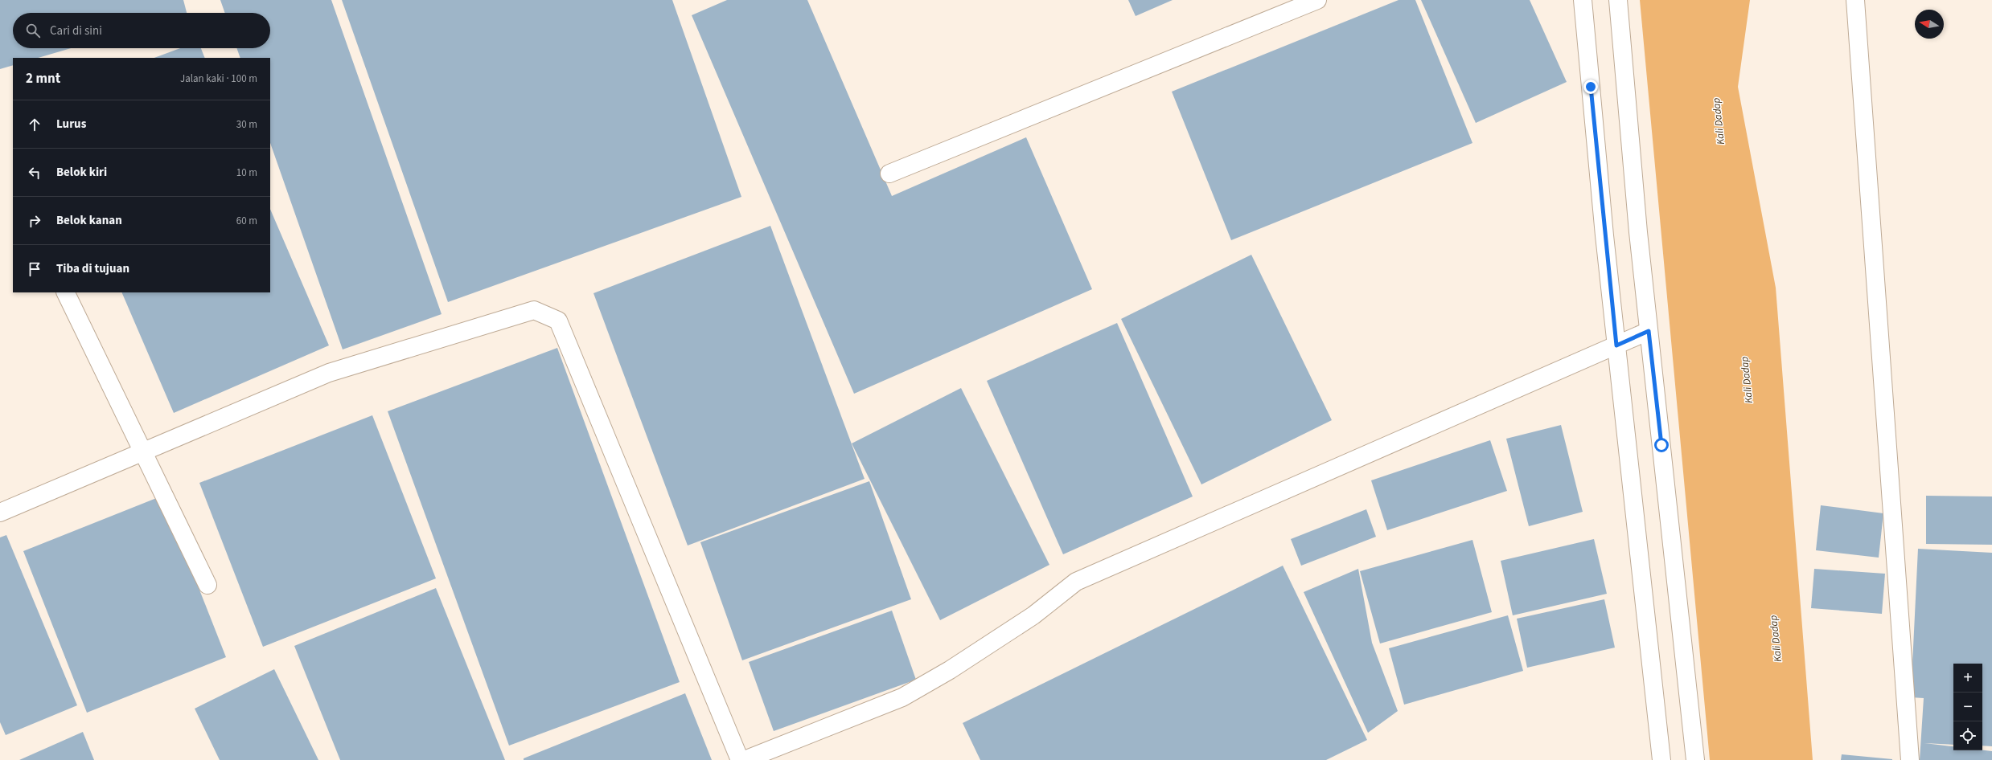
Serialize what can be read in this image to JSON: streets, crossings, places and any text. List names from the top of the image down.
{
  "water": ["Kali Dadap"],
  "north": "left",
  "page": {
    "search": "Cari di sini",
    "heading": ["2 mnt", "Jalan kaki · 100 m"],
    "list": [
      ["Lurus", "30 m"],
      ["Belok kiri", "10 m"],
      ["Belok kanan", "60 m"],
      "Tiba di tujuan"
    ],
    "map_buttons": ["+", "−"]
  }
}
